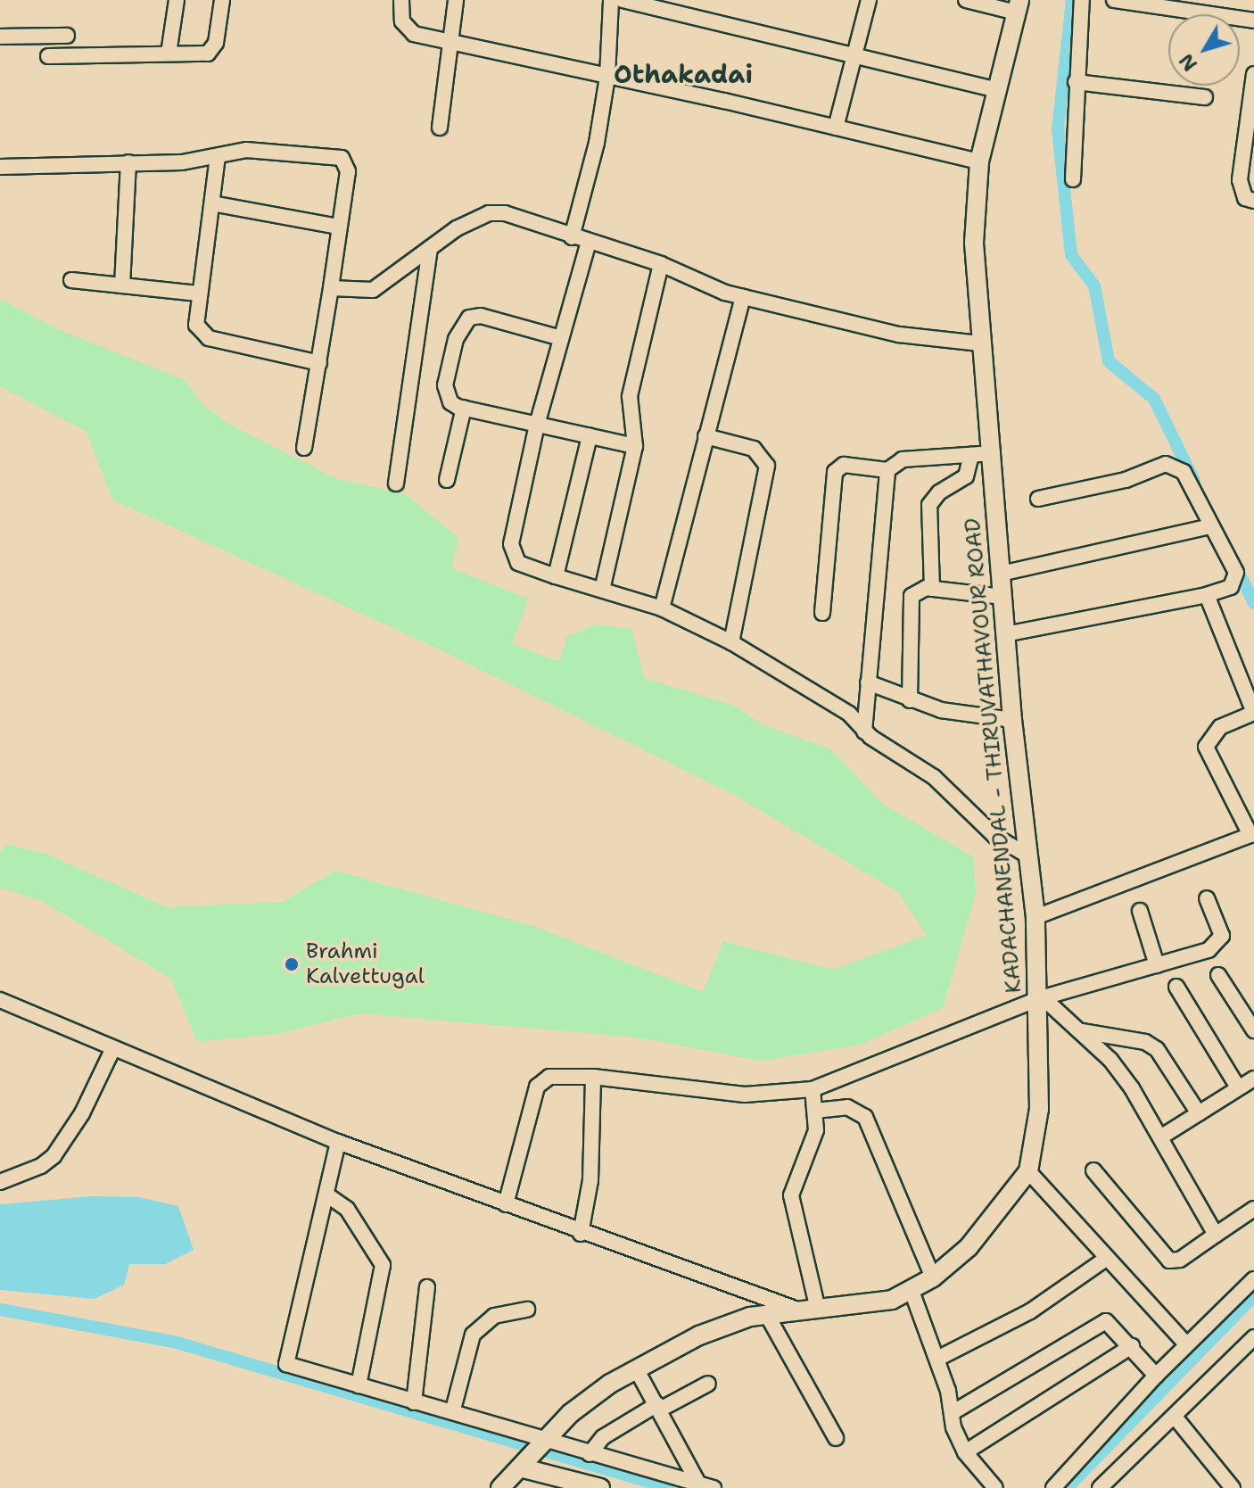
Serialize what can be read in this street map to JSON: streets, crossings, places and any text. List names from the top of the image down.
{
  "streets": {
    "main road": ["KADACHANENDAL - THIRUVATHAVOUR ROAD"]
  },
  "districts": ["Othakadai"],
  "places": ["Brahmi Kalvettugal"],
  "north": "bottom left"
}
